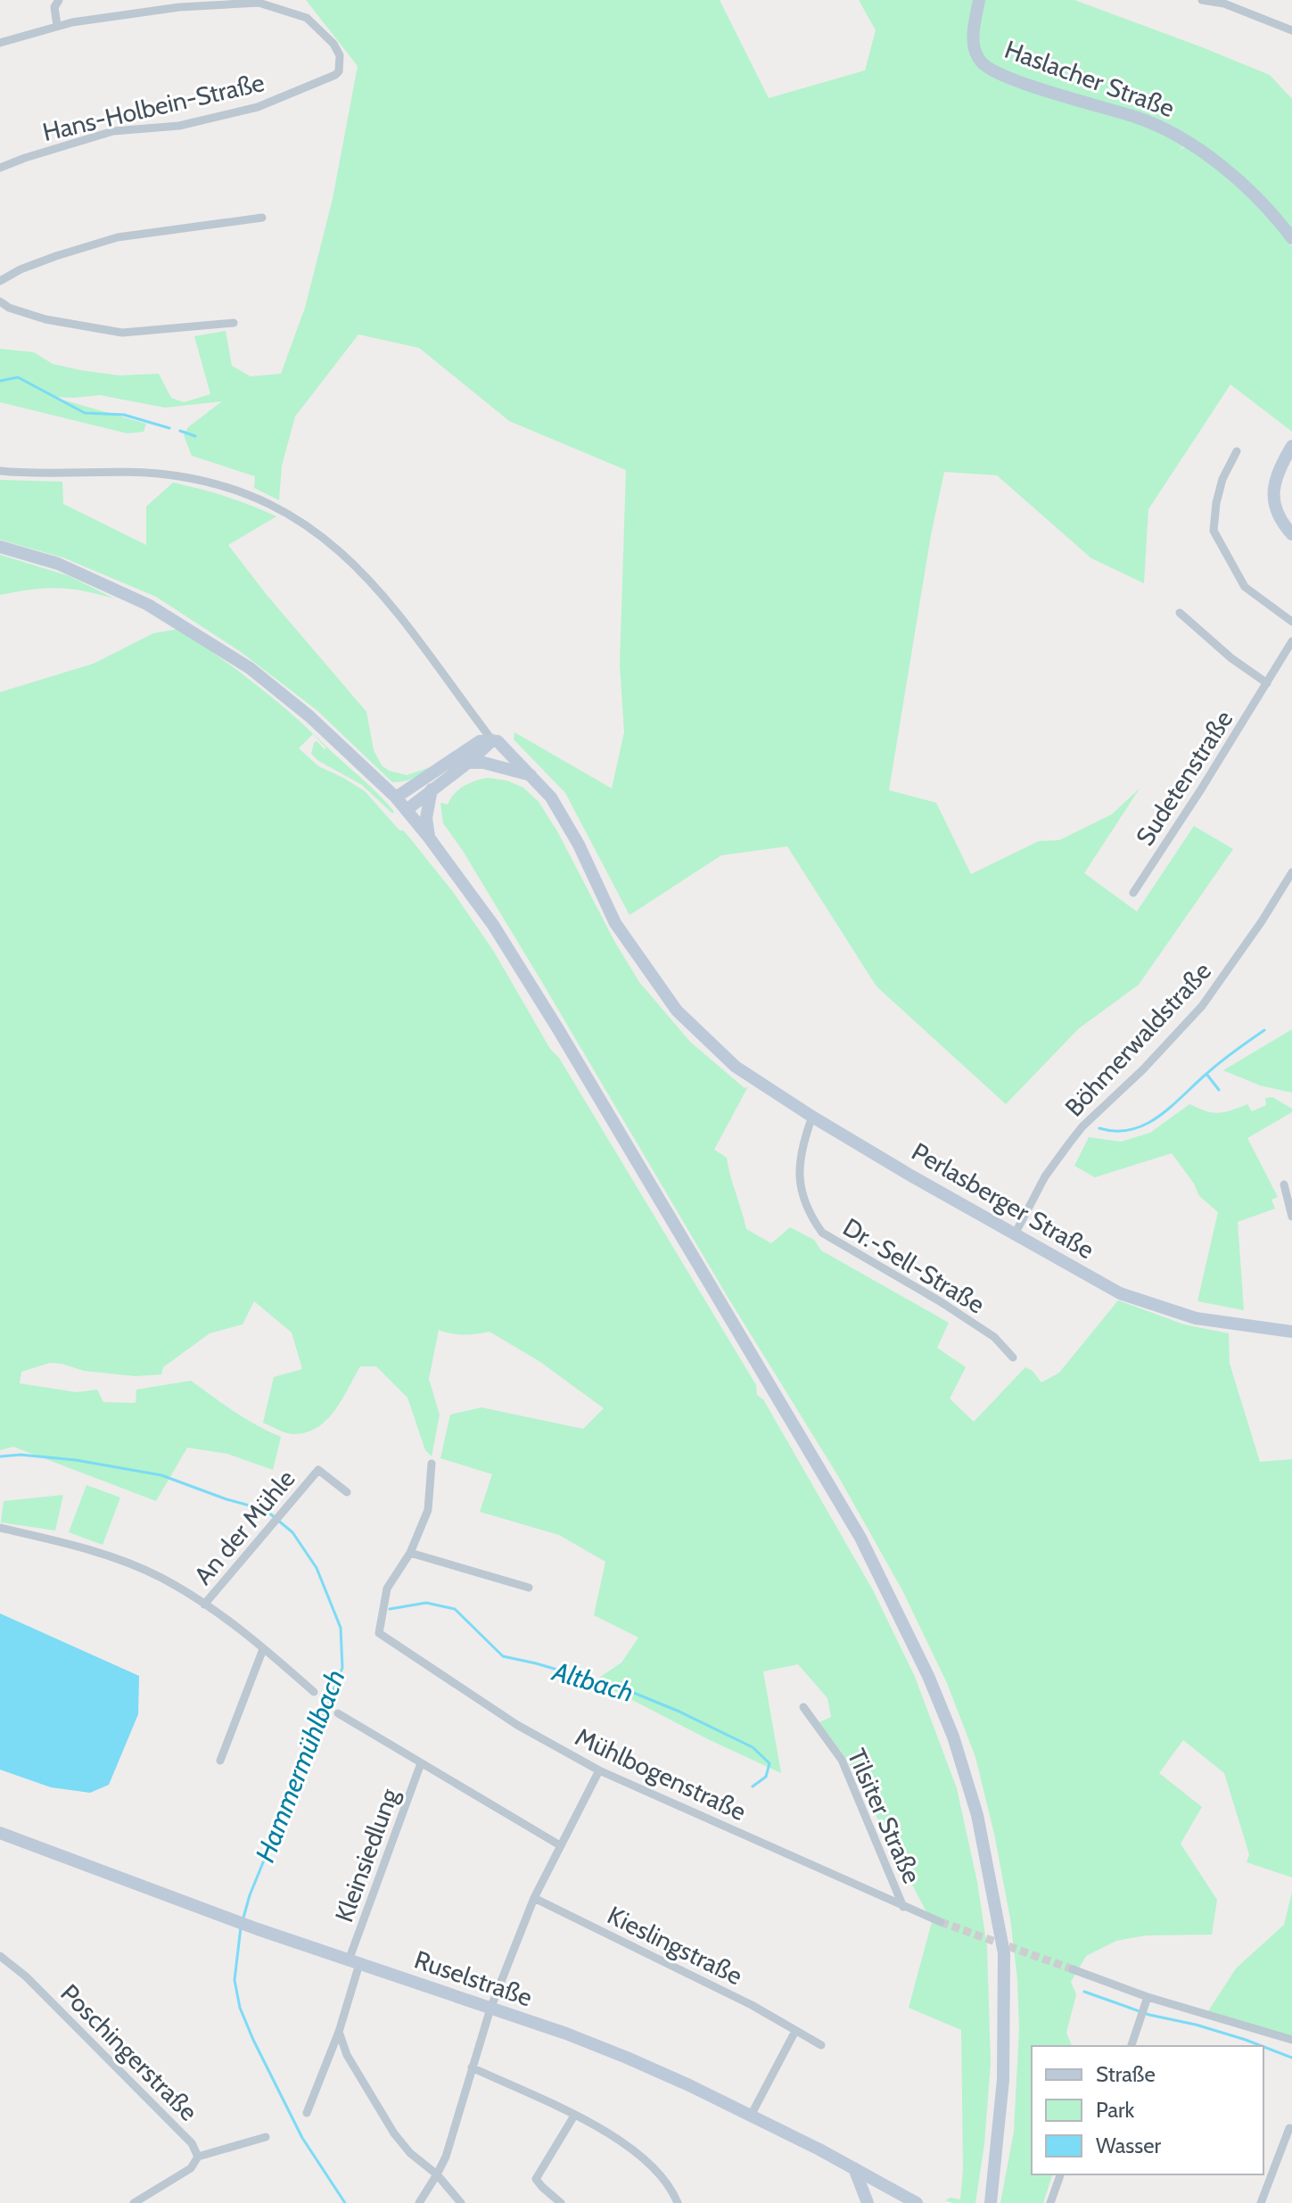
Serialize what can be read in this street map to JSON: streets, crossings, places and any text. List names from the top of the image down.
{
  "streets": {
    "main road": ["Haslacher Straße", "Perlasberger Straße", "Ruselstraße"],
    "street": [
      "Hans-Holbein-Straße",
      "Sudetenstraße",
      "Böhmerwaldstraße",
      "Dr.-Sell-Straße",
      "An der Mühle",
      "Mühlbogenstraße",
      "Tilsiter Straße",
      "Kleinsiedlung",
      "Kieslingstraße",
      "Poschingerstraße"
    ]
  },
  "crossings": [
    ["Böhmerwaldstraße", "Perlasberger Straße"],
    ["Perlasberger Straße", "Dr.-Sell-Straße"],
    ["Mühlbogenstraße", "Tilsiter Straße"],
    ["Kleinsiedlung", "Ruselstraße"]
  ],
  "water": ["Altbach", "Hammermühlbach"],
  "legend": ["Straße", "Park", "Wasser"]
}
